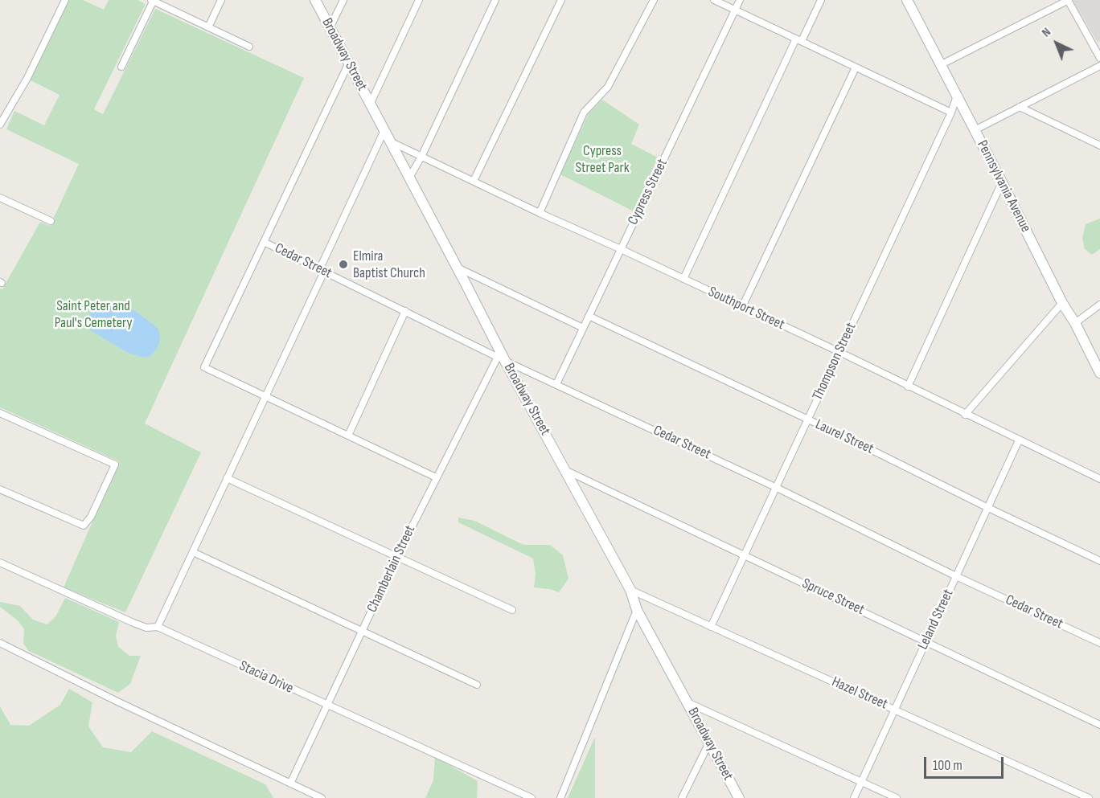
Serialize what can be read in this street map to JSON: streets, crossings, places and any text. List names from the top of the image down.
{
  "streets": {
    "street": [
      "Broadway Street",
      "Pennsylvania Avenue",
      "Cypress Street",
      "Cedar Street",
      "Southport Street",
      "Thompson Street",
      "Laurel Street",
      "Chamberlain Street",
      "Spruce Street",
      "Leland Street",
      "Stacia Drive",
      "Hazel Street"
    ]
  },
  "crossings": [
    ["Broadway Street", "Cedar Street"],
    ["Broadway Street", "Southport Street"],
    ["Broadway Street", "Chamberlain Street"],
    ["Broadway Street", "Spruce Street"],
    ["Broadway Street", "Hazel Street"],
    ["Pennsylvania Avenue", "Thompson Street"],
    ["Cypress Street", "Cedar Street"],
    ["Cypress Street", "Southport Street"],
    ["Cypress Street", "Laurel Street"],
    ["Cedar Street", "Thompson Street"],
    ["Cedar Street", "Chamberlain Street"],
    ["Cedar Street", "Leland Street"],
    ["Southport Street", "Thompson Street"],
    ["Southport Street", "Leland Street"],
    ["Thompson Street", "Laurel Street"],
    ["Thompson Street", "Spruce Street"],
    ["Thompson Street", "Hazel Street"],
    ["Laurel Street", "Leland Street"],
    ["Chamberlain Street", "Stacia Drive"],
    ["Spruce Street", "Leland Street"],
    ["Leland Street", "Hazel Street"]
  ],
  "parks": ["Cypress Street Park", "Saint Peter and Paul's Cemetery"],
  "places": ["Elmira Baptist Church"],
  "scale_bar": "100 m",
  "north": "top left"
}
